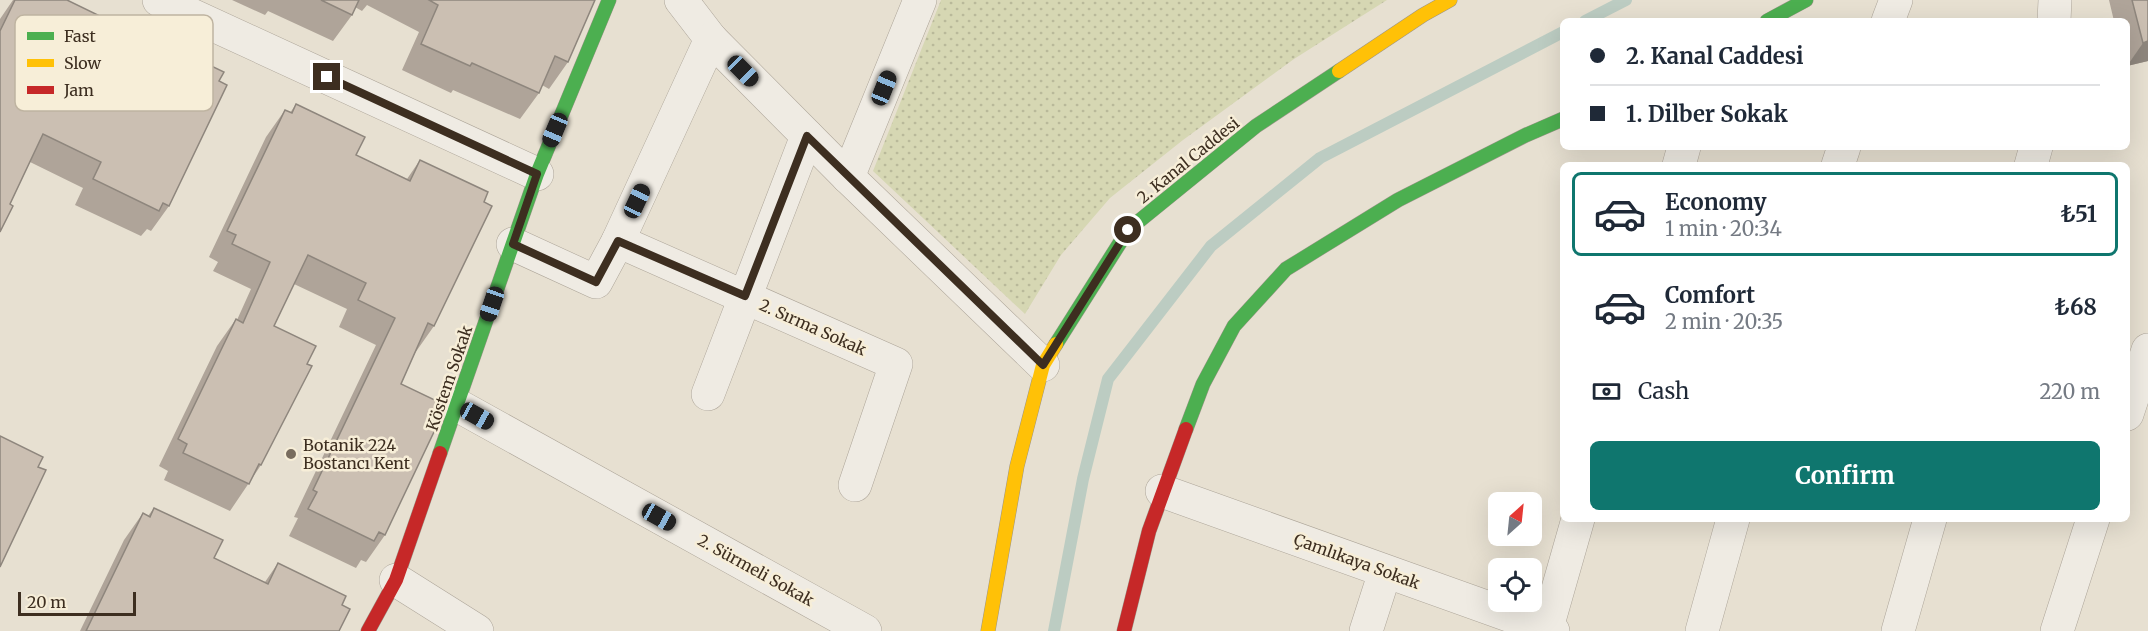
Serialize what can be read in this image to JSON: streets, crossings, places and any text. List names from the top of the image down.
{
  "streets": {
    "main road": ["2. Kanal Caddesi", "Köstem Sokak"],
    "street": ["2. Sırma Sokak", "Çamlıkaya Sokak", "2. Sürmeli Sokak"]
  },
  "crossings": [
    ["Köstem Sokak", "2. Sürmeli Sokak"]
  ],
  "places": ["Botanik 224 Bostancı Kent"],
  "legend": ["Fast", "Slow", "Jam"],
  "scale_bar": "20 m",
  "north": "top right",
  "page": {
    "banner": ["2. Kanal Caddesi", "1. Dilber Sokak"],
    "list": [
      {
        "name": "Economy",
        "note": "1 min · 20:34",
        "value": "₺51"
      },
      {
        "name": "Comfort",
        "note": "2 min · 20:35",
        "value": "₺68"
      }
    ],
    "pay": ["Cash", "220 m"],
    "buttons": "Confirm",
    "scale": "20 m"
  }
}
